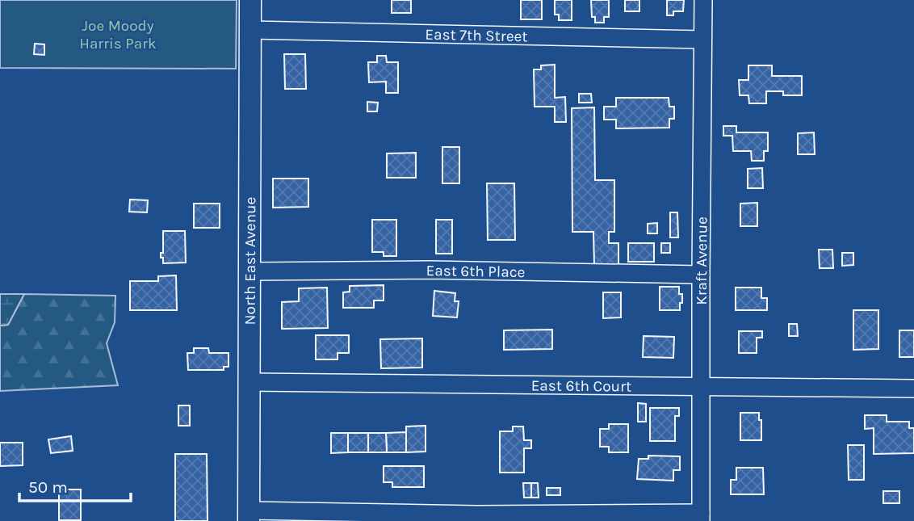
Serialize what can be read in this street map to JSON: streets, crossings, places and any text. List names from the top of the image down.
{
  "streets": {
    "main road": ["North East Avenue"],
    "street": [
      "East 7th Street",
      "Kraft Avenue",
      "East 6th Place",
      "East 6th Court"
    ]
  },
  "crossings": [
    ["East 7th Street", "North East Avenue"],
    ["East 7th Street", "Kraft Avenue"],
    ["North East Avenue", "East 6th Place"],
    ["North East Avenue", "East 6th Court"],
    ["Kraft Avenue", "East 6th Place"],
    ["Kraft Avenue", "East 6th Court"]
  ],
  "parks": ["Joe Moody Harris Park"],
  "scale_bar": "50 m"
}
